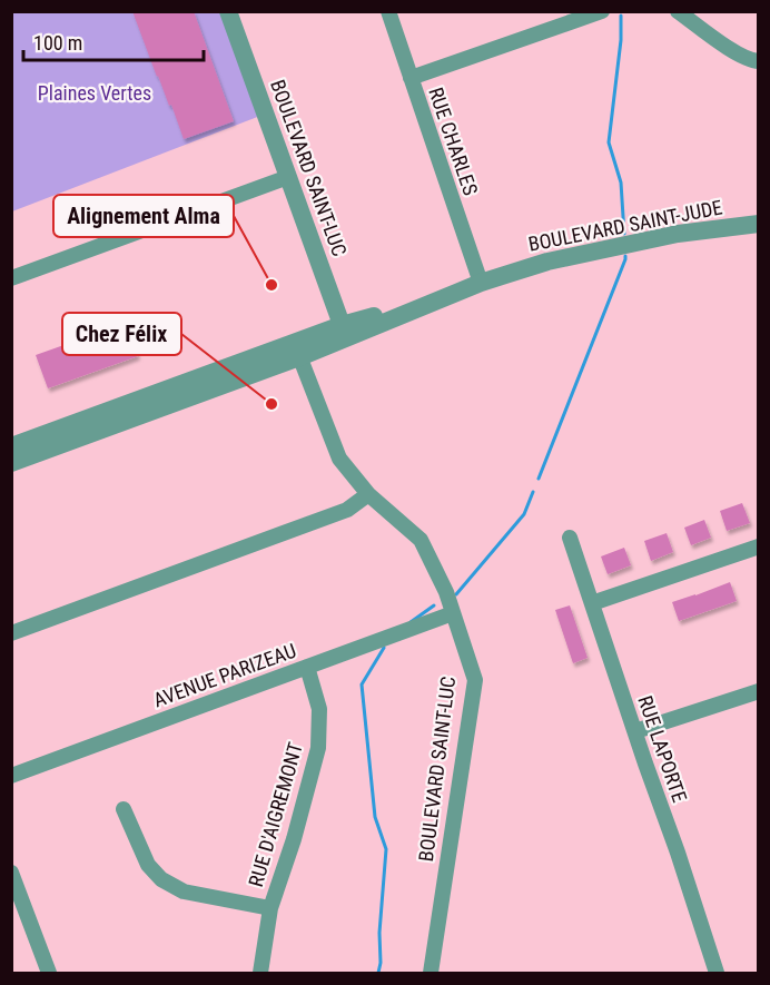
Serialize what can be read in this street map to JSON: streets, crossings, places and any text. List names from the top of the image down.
{
  "streets": {
    "street": [
      "RUE CHARLES",
      "BOULEVARD SAINT-LUC",
      "BOULEVARD SAINT-JUDE",
      "AVENUE PARIZEAU",
      "RUE LAPORTE",
      "RUE D'AIGREMONT"
    ]
  },
  "crossings": [
    ["RUE CHARLES", "BOULEVARD SAINT-JUDE"],
    ["BOULEVARD SAINT-LUC", "BOULEVARD SAINT-JUDE"],
    ["BOULEVARD SAINT-LUC", "AVENUE PARIZEAU"],
    ["AVENUE PARIZEAU", "RUE D'AIGREMONT"]
  ],
  "parks": ["Plaines Vertes"],
  "places": ["Alignement Alma", "Chez Félix"],
  "scale_bar": "100 m"
}
